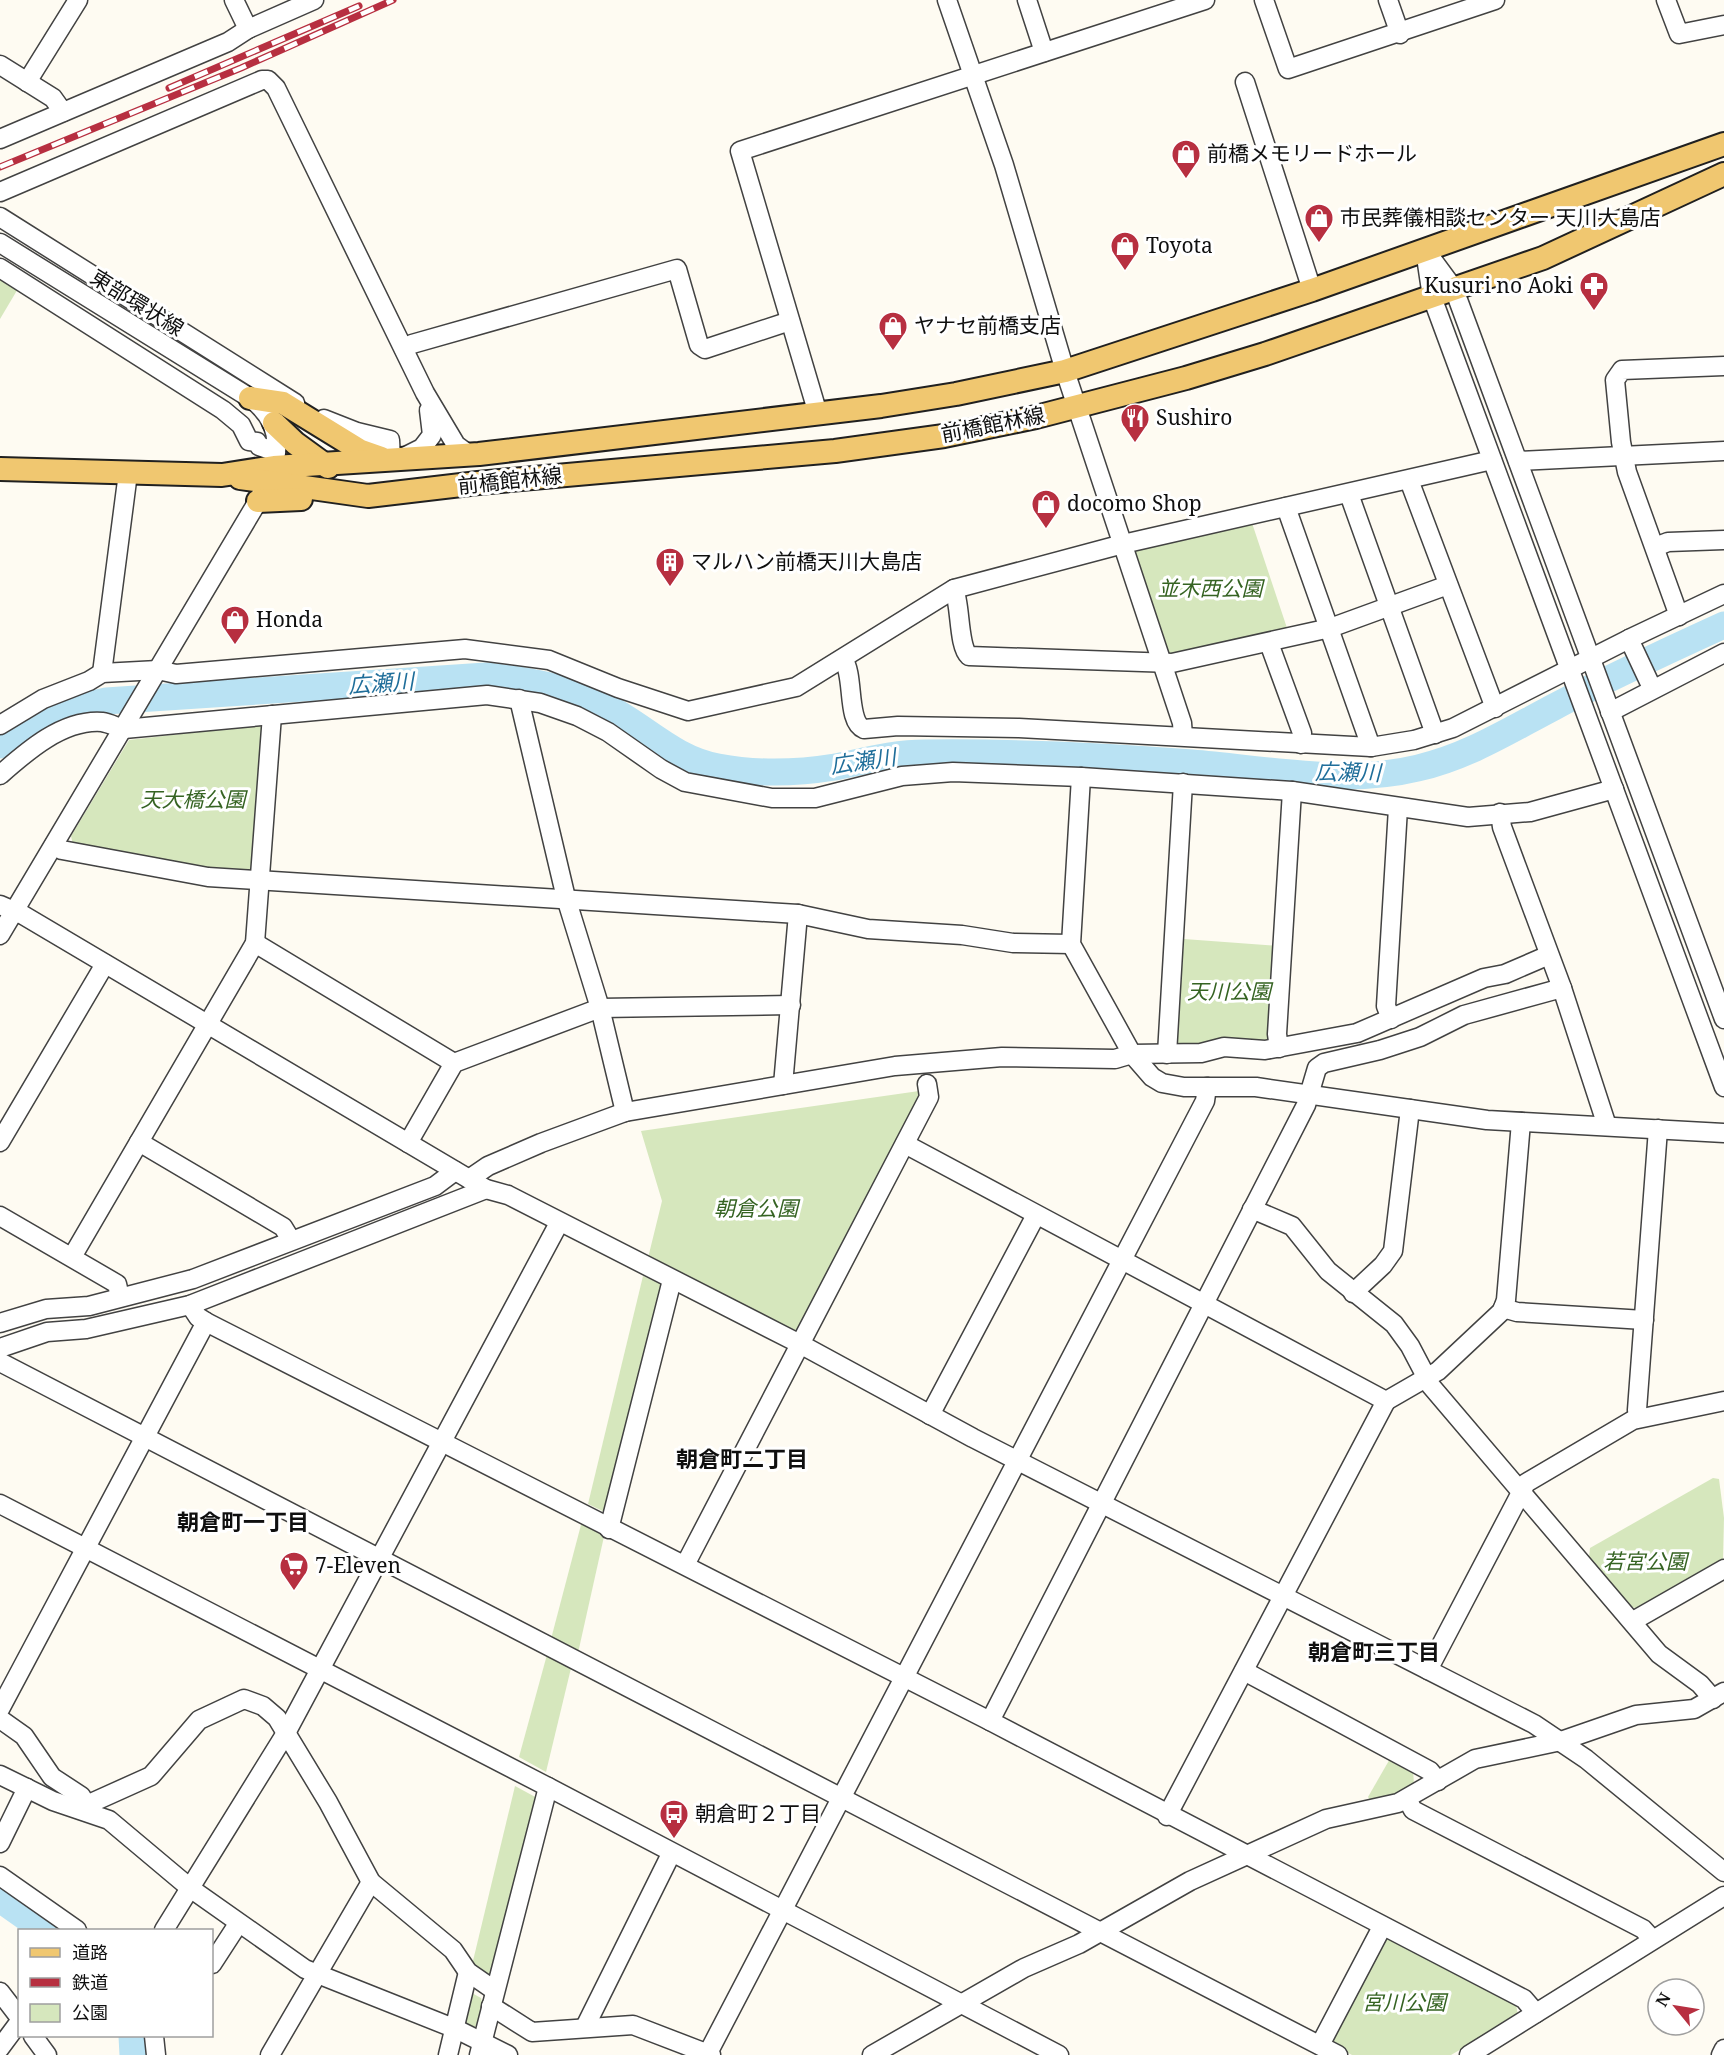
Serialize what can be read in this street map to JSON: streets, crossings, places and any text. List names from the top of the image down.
{
  "streets": {
    "main road": ["前橋館林線"],
    "street": ["東部環状線"]
  },
  "districts": ["朝倉町二丁目", "朝倉町一丁目", "朝倉町三丁目"],
  "water": ["広瀬川"],
  "parks": [
    "並木西公園",
    "天大橋公園",
    "天川公園",
    "朝倉公園",
    "若宮公園",
    "宮川公園"
  ],
  "places": {
    "shop": [
      "前橋メモリードホール",
      "市民葬儀相談センター 天川大島店",
      "Toyota",
      "ヤナセ前橋支店",
      "docomo Shop",
      "Honda"
    ],
    "pharmacy": ["Kusuri no Aoki"],
    "restaurant": ["Sushiro"],
    "building": ["マルハン前橋天川大島店"],
    "supermarket": ["7-Eleven"],
    "bus stop": ["朝倉町２丁目"]
  },
  "legend": ["道路", "鉄道", "公園"],
  "north": "top left"
}
